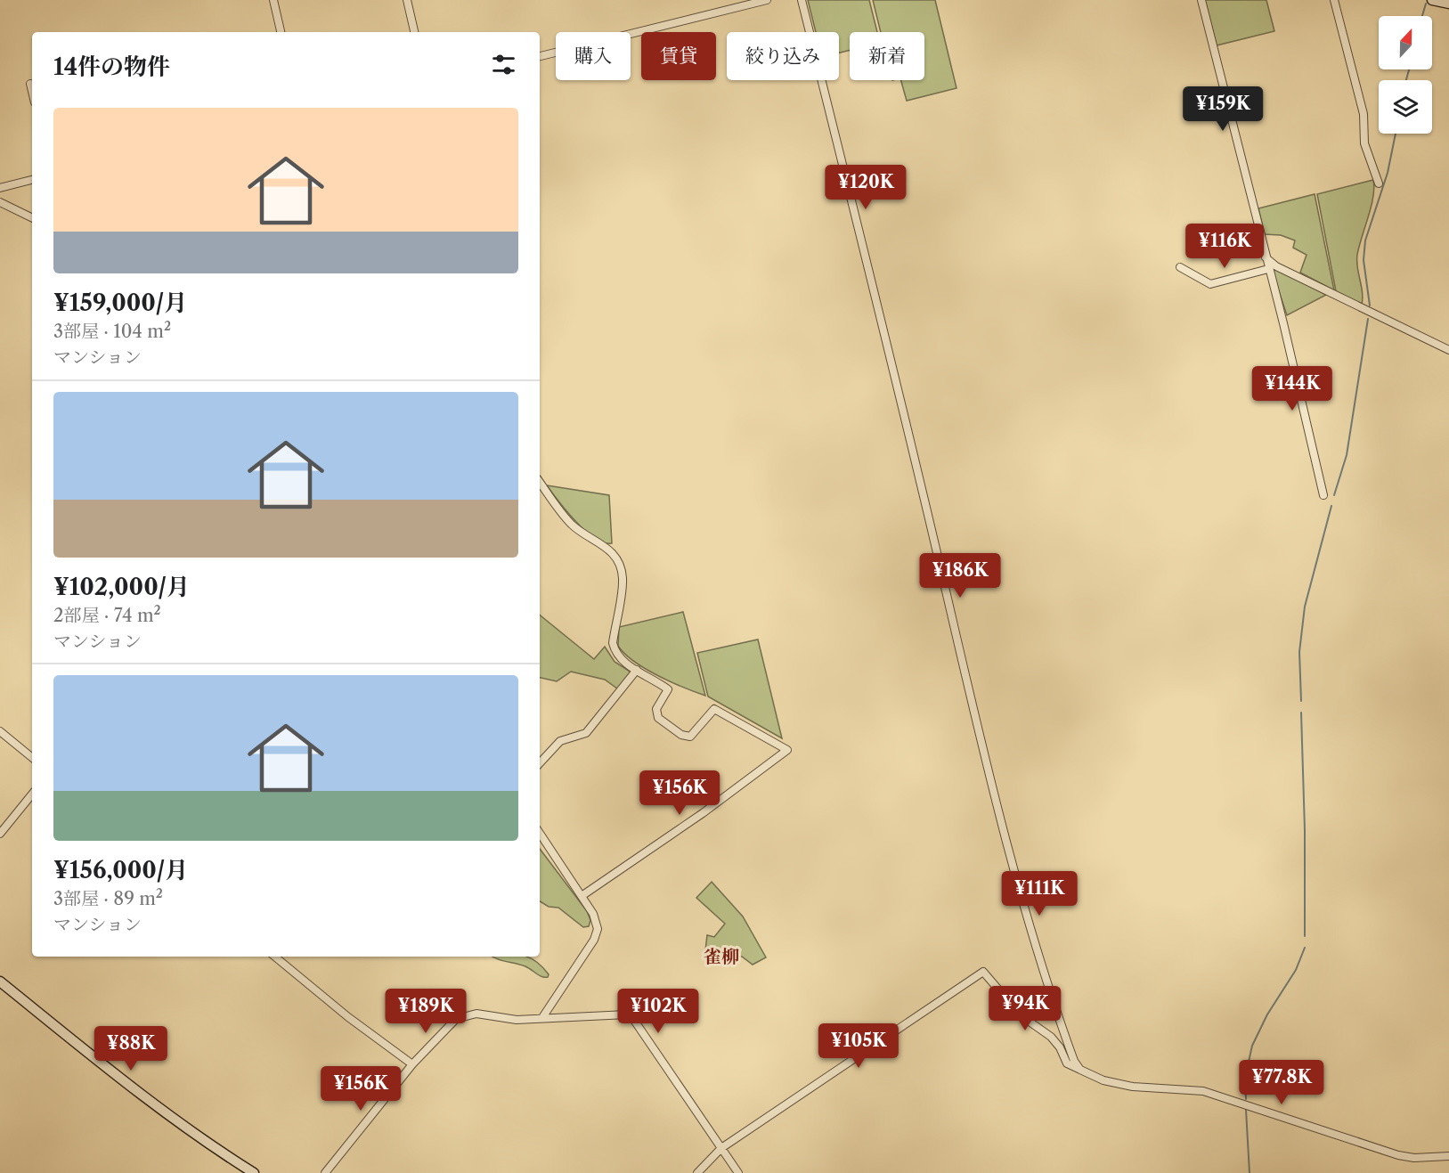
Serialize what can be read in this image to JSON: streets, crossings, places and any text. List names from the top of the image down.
{
  "districts": ["雀柳"],
  "north": "top",
  "page": {
    "chip": [
      "購入",
      "賃貸",
      "絞り込み",
      "新着"
    ],
    "heading": "14件の物件",
    "price": [
      "¥159K",
      "¥120K",
      "¥116K",
      "¥144K",
      "¥186K",
      "¥156K",
      "¥111K",
      "¥94K",
      "¥189K",
      "¥102K",
      "¥105K",
      "¥88K",
      "¥77.8K",
      "¥156K"
    ],
    "list": [
      {
        "name": "¥159,000/月",
        "note": "3部屋 · 104 m² · マンション"
      },
      {
        "name": "¥102,000/月",
        "note": "2部屋 · 74 m² · マンション"
      },
      {
        "name": "¥156,000/月",
        "note": "3部屋 · 89 m² · マンション"
      }
    ]
  }
}
